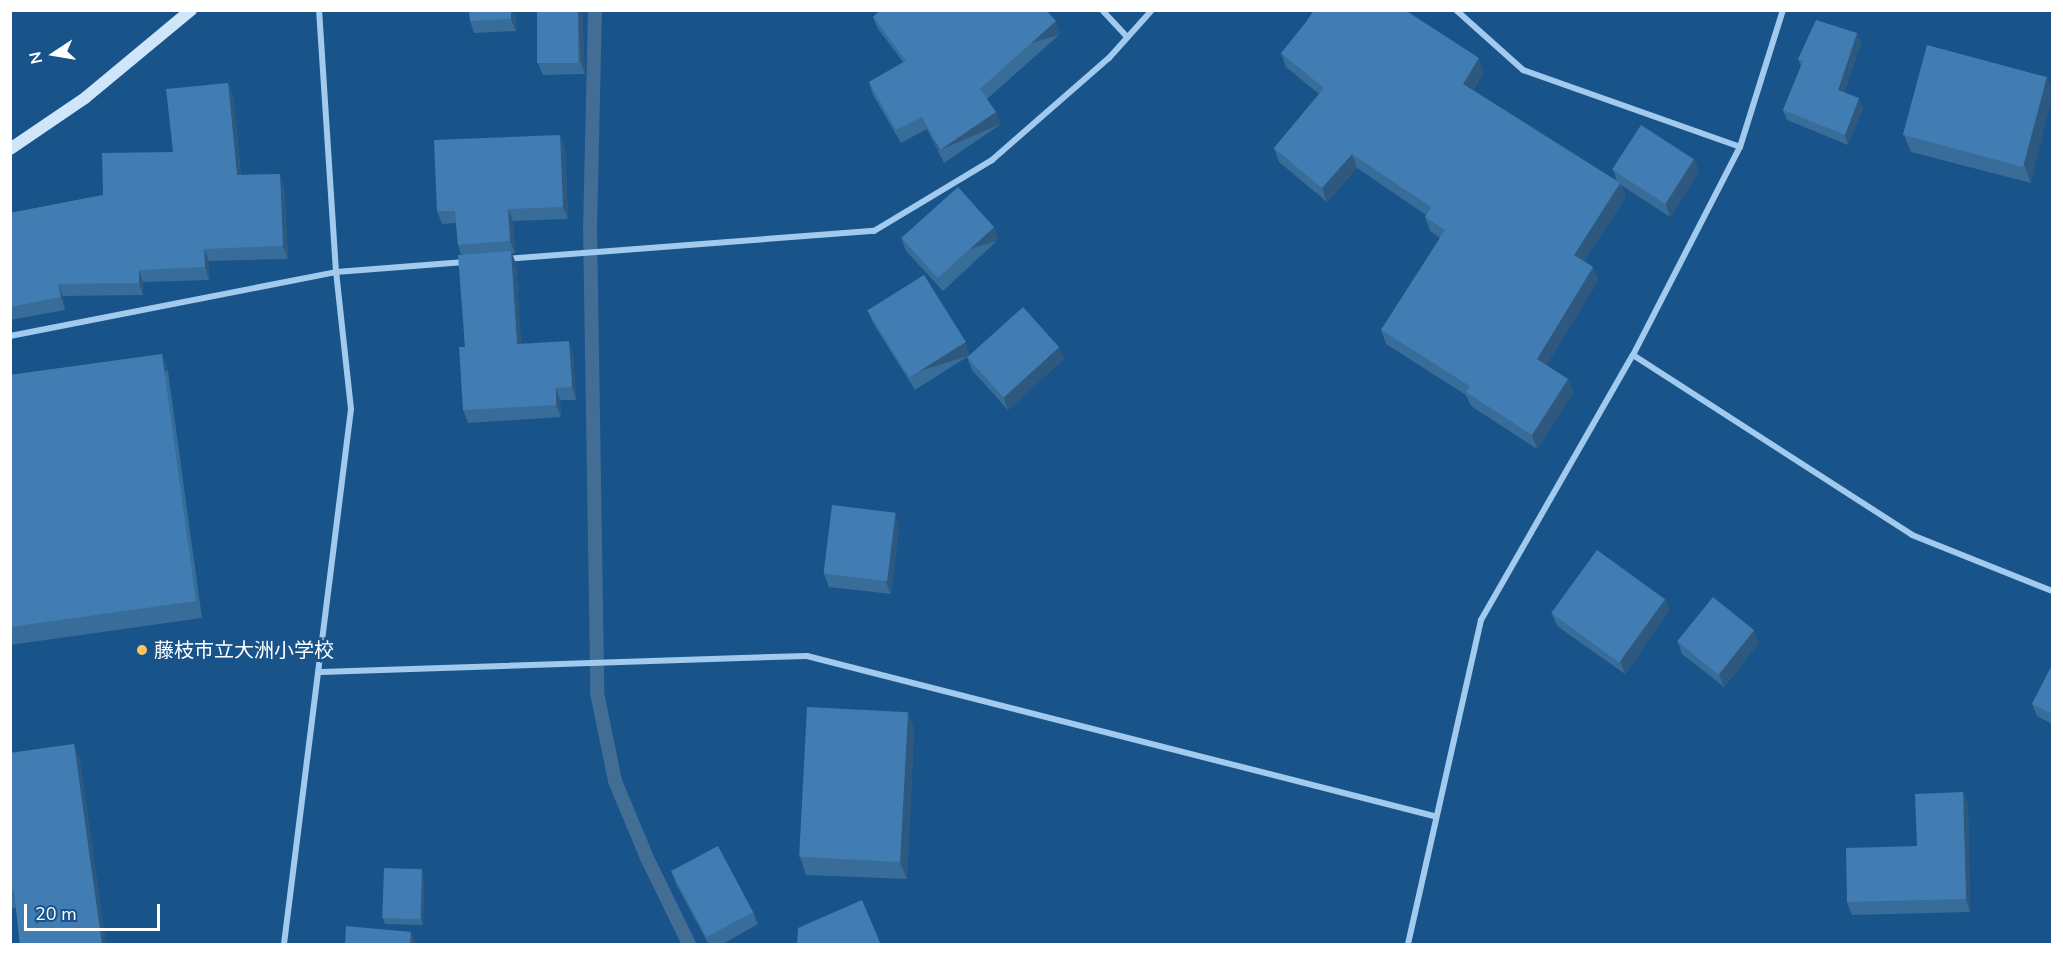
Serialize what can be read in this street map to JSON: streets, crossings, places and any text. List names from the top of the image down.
{
  "places": ["藤枝市立大洲小学校"],
  "scale_bar": "20 m",
  "north": "left"
}
